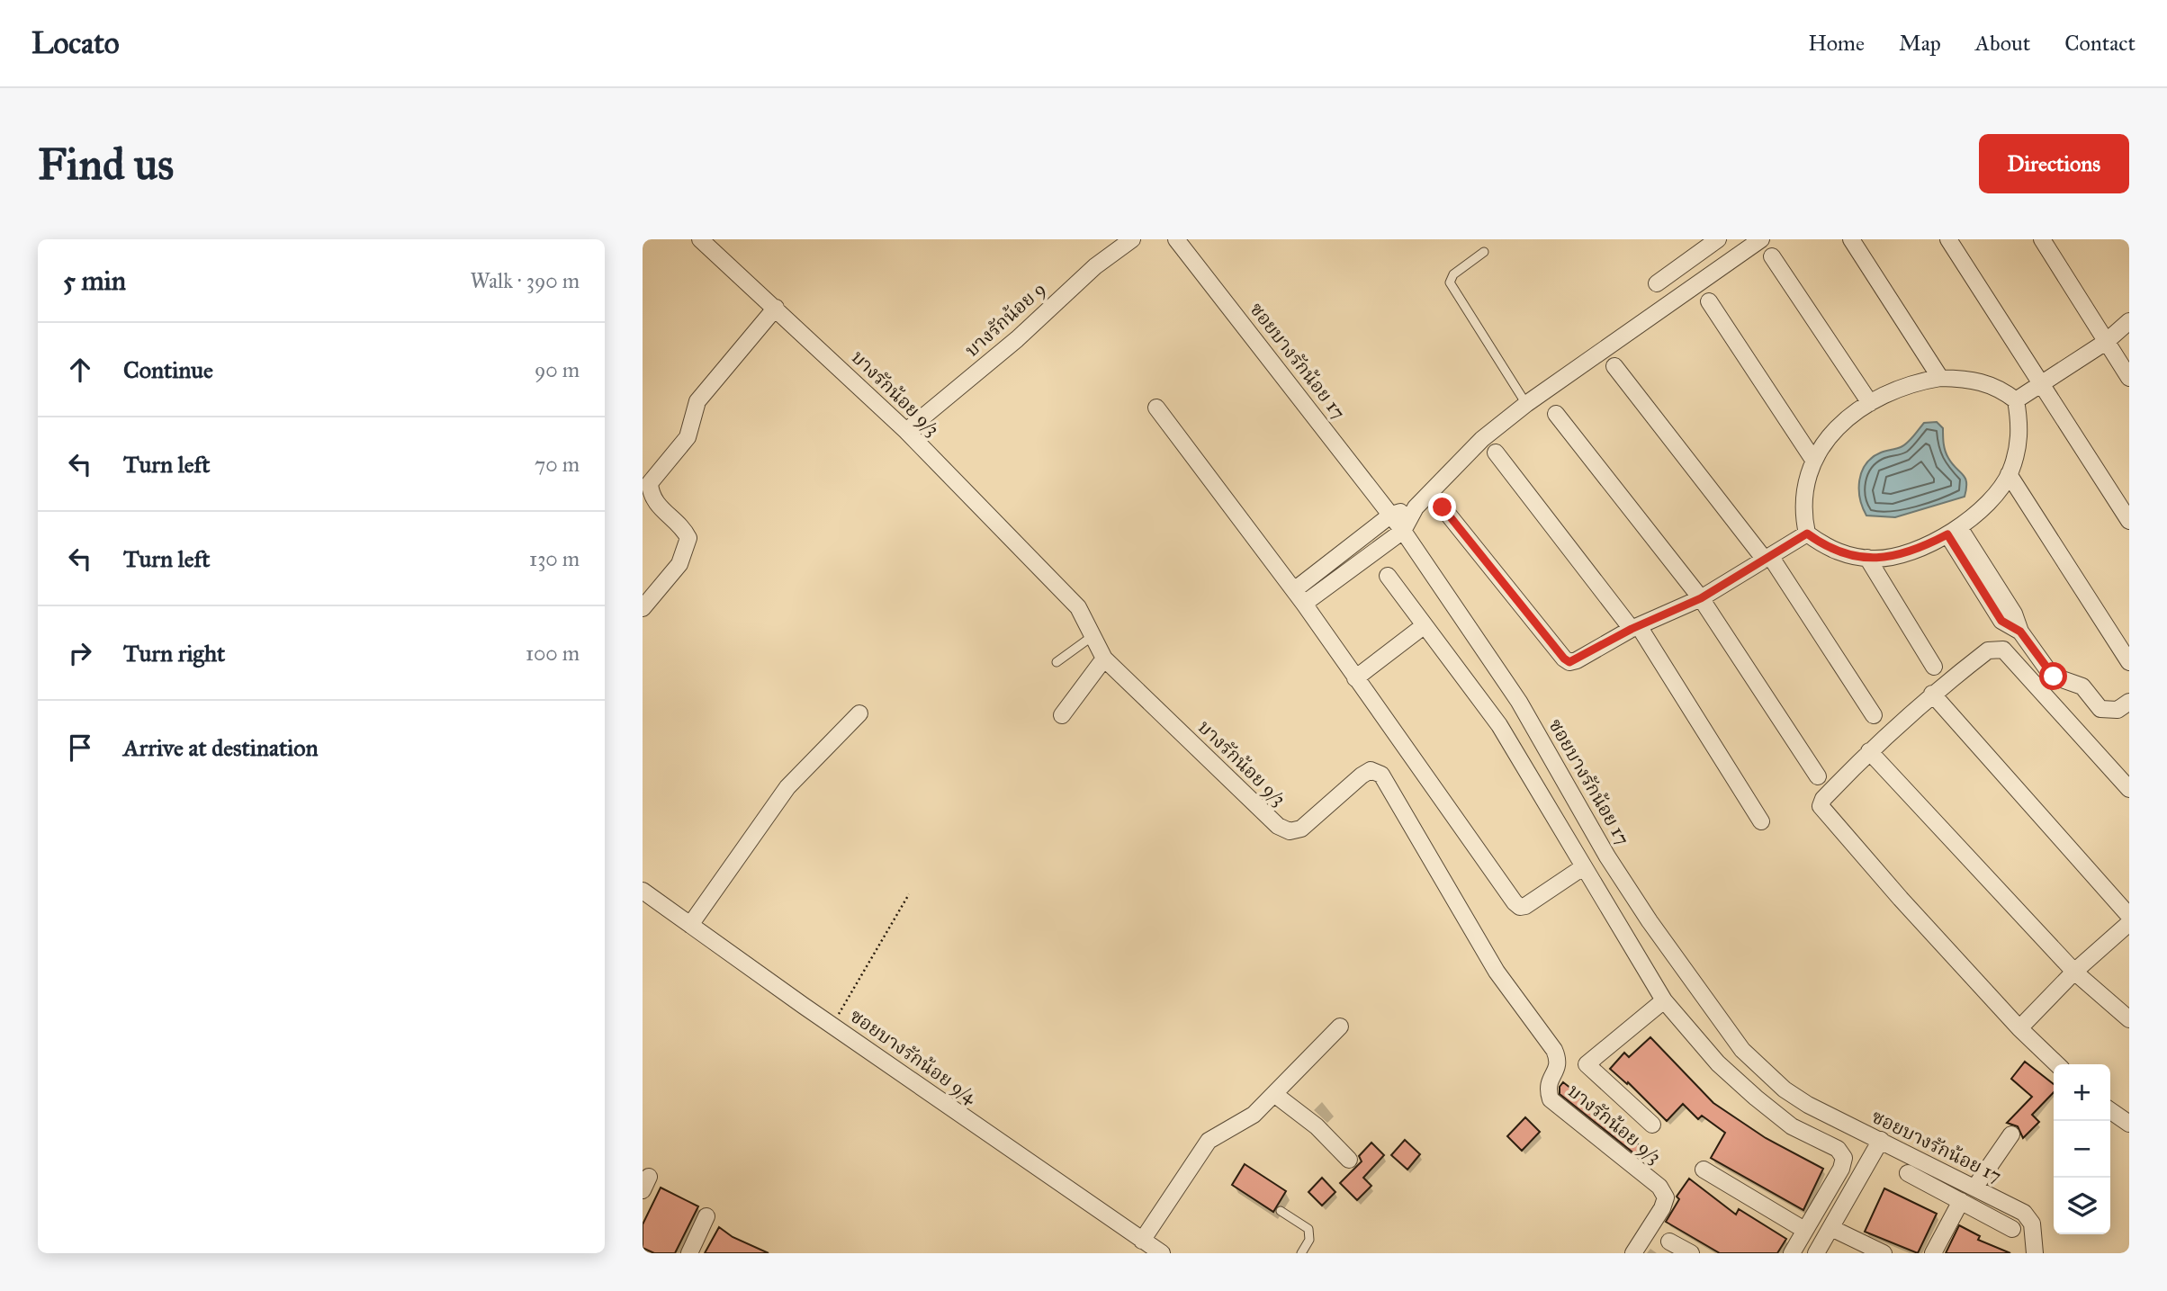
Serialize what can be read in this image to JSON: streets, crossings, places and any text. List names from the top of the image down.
{
  "streets": {
    "street": [
      "บางรักน้อย 9",
      "ซอยบางรักน้อย 17",
      "บางรักน้อย 9/3",
      "ซอยบางรักน้อย 9/4"
    ]
  },
  "crossings": [
    ["บางรักน้อย 9", "บางรักน้อย 9/3"]
  ],
  "page": {
    "header": "Locato",
    "nav": [
      "Home",
      "Map",
      "About",
      "Contact"
    ],
    "buttons": "Directions",
    "title": "Find us",
    "heading": ["5 min", "Walk · 390 m"],
    "list": [
      ["Continue", "90 m"],
      ["Turn left", "70 m"],
      ["Turn left", "130 m"],
      ["Turn right", "100 m"],
      "Arrive at destination"
    ],
    "map_buttons": ["+", "−"]
  }
}
